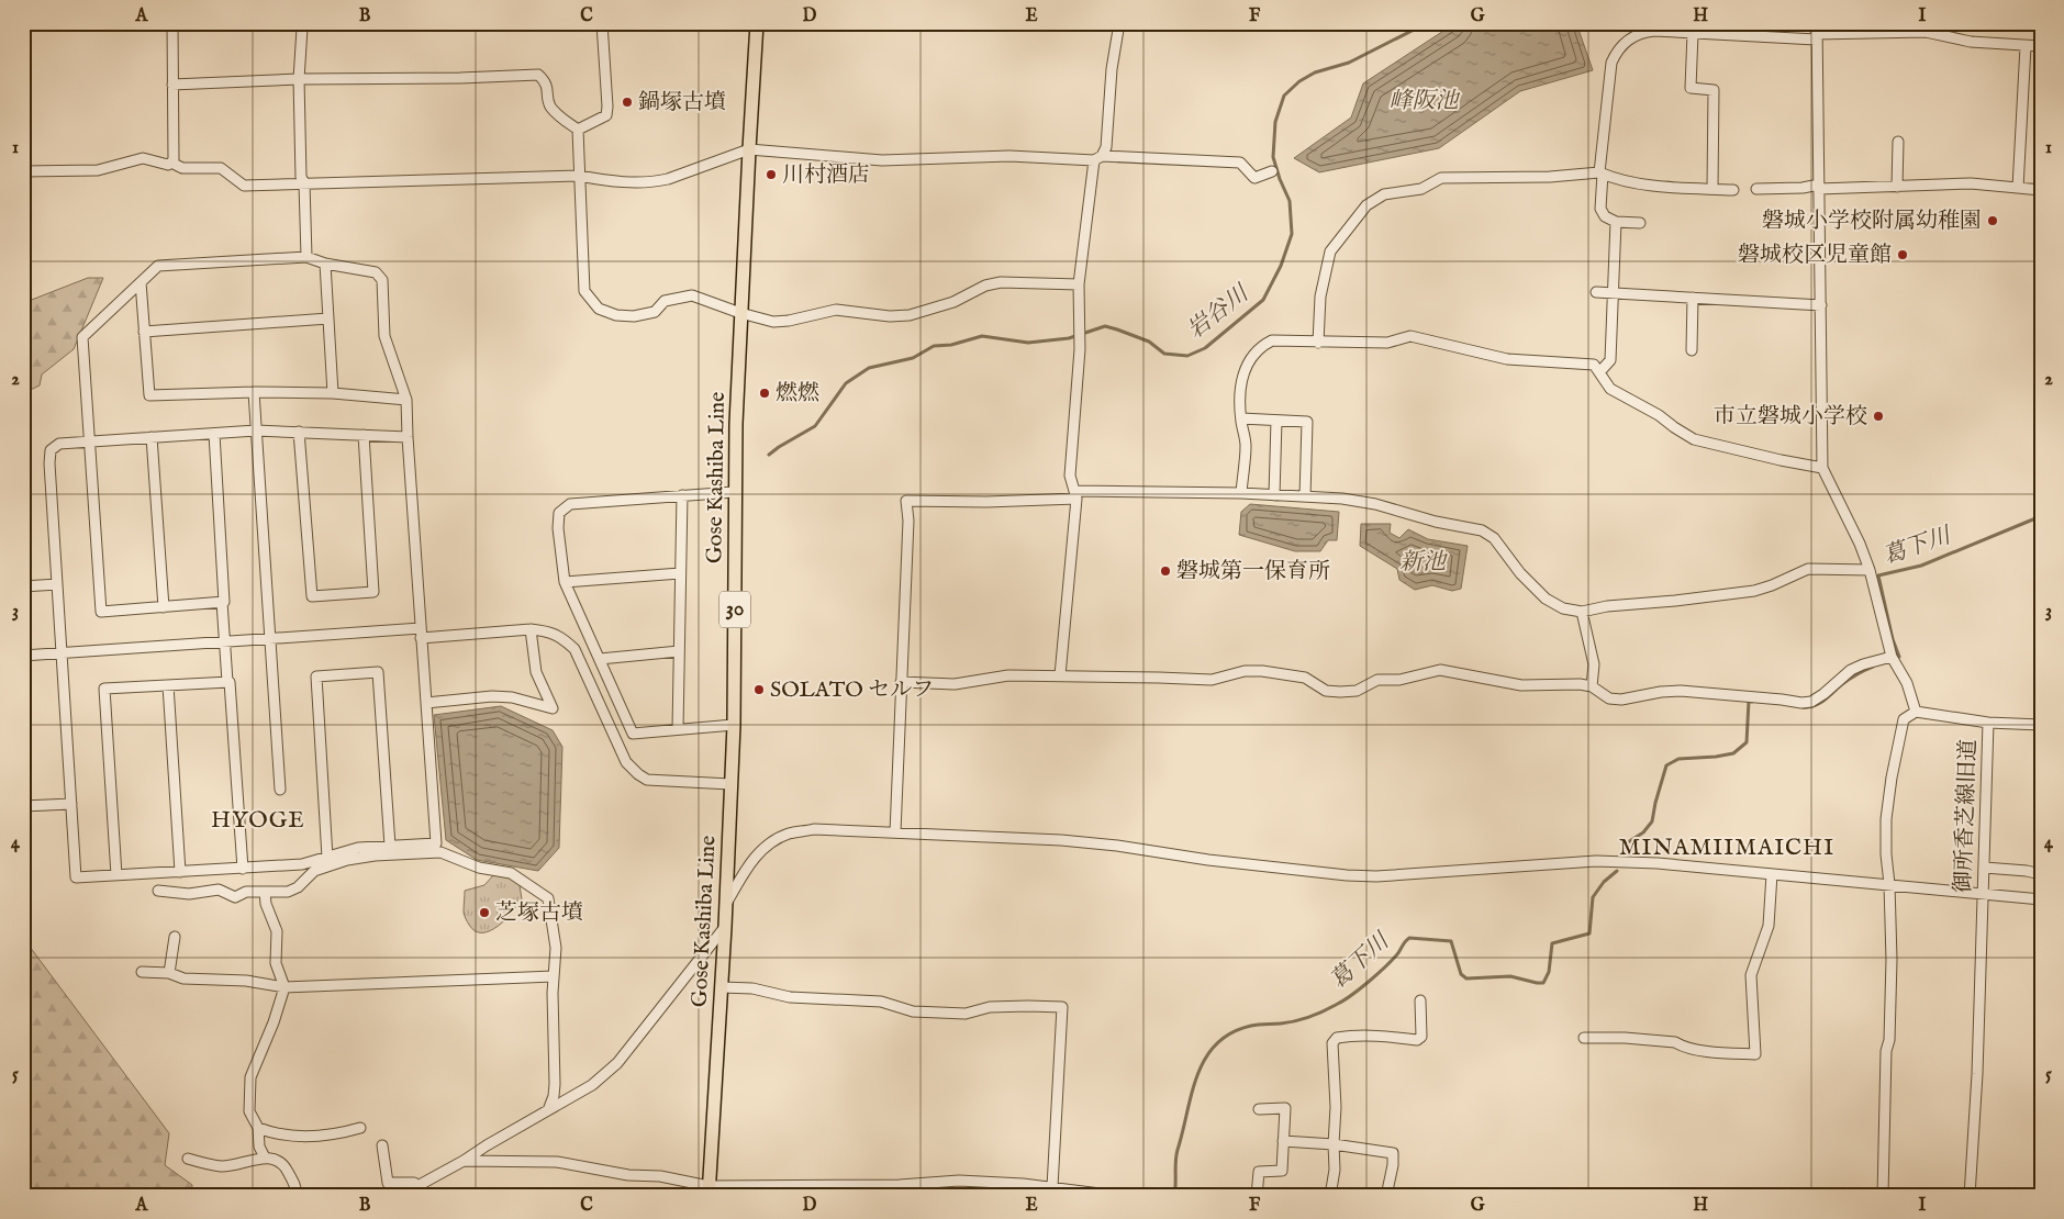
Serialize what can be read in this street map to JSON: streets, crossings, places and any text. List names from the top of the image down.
{
  "streets": {
    "main road": ["Gose Kashiba Line", "30"],
    "street": ["御所香芝線旧道"]
  },
  "districts": ["HYOGE", "MINAMIIMAICHI"],
  "water": [
    "峰阪池",
    "岩谷川",
    "葛下川",
    "新池"
  ],
  "places": [
    "鍋塚古墳",
    "川村酒店",
    "磐城小学校附属幼稚園",
    "磐城校区児童館",
    "燃燃",
    "市立磐城小学校",
    "磐城第一保育所",
    "SOLATO セルフ",
    "芝塚古墳"
  ],
  "grid": {
    "columns": [
      "A",
      "B",
      "C",
      "D",
      "E",
      "F",
      "G",
      "H",
      "I"
    ],
    "rows": [
      "1",
      "2",
      "3",
      "4",
      "5"
    ]
  }
}
